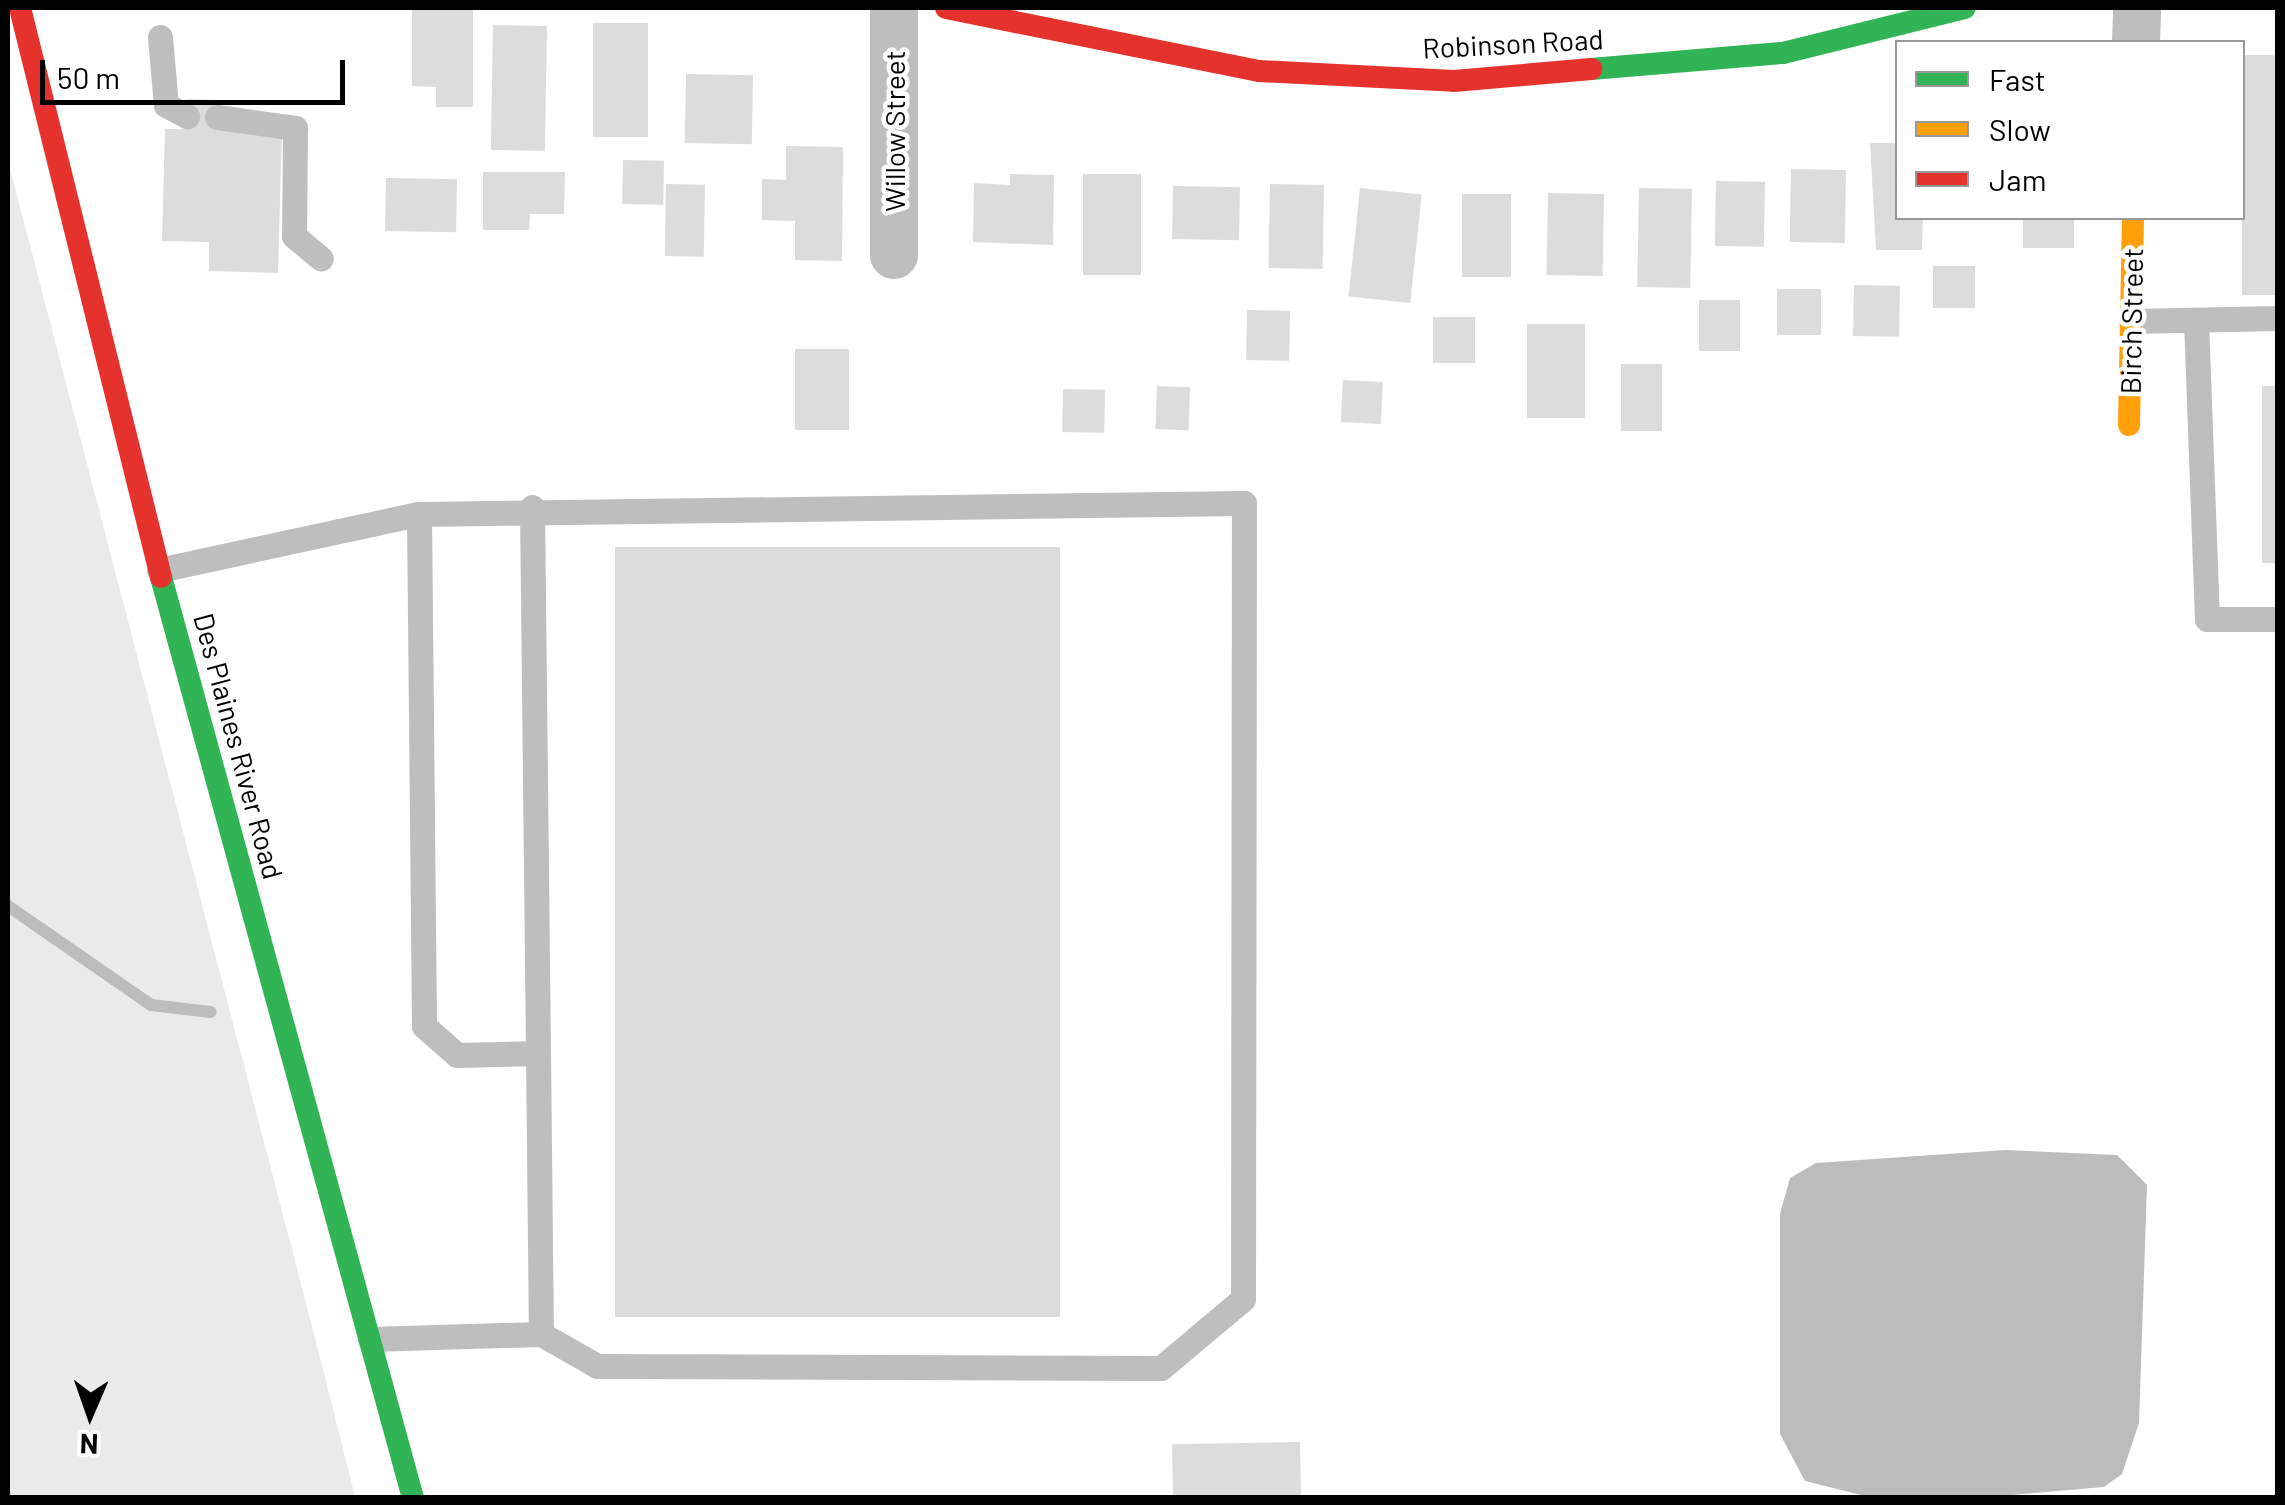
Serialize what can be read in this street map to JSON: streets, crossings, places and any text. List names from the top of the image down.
{
  "streets": {
    "main road": ["Robinson Road", "Birch Street", "Des Plaines River Road"],
    "street": ["Willow Street"]
  },
  "legend": ["Fast", "Slow", "Jam"],
  "scale_bar": "50 m",
  "north": "bottom"
}
